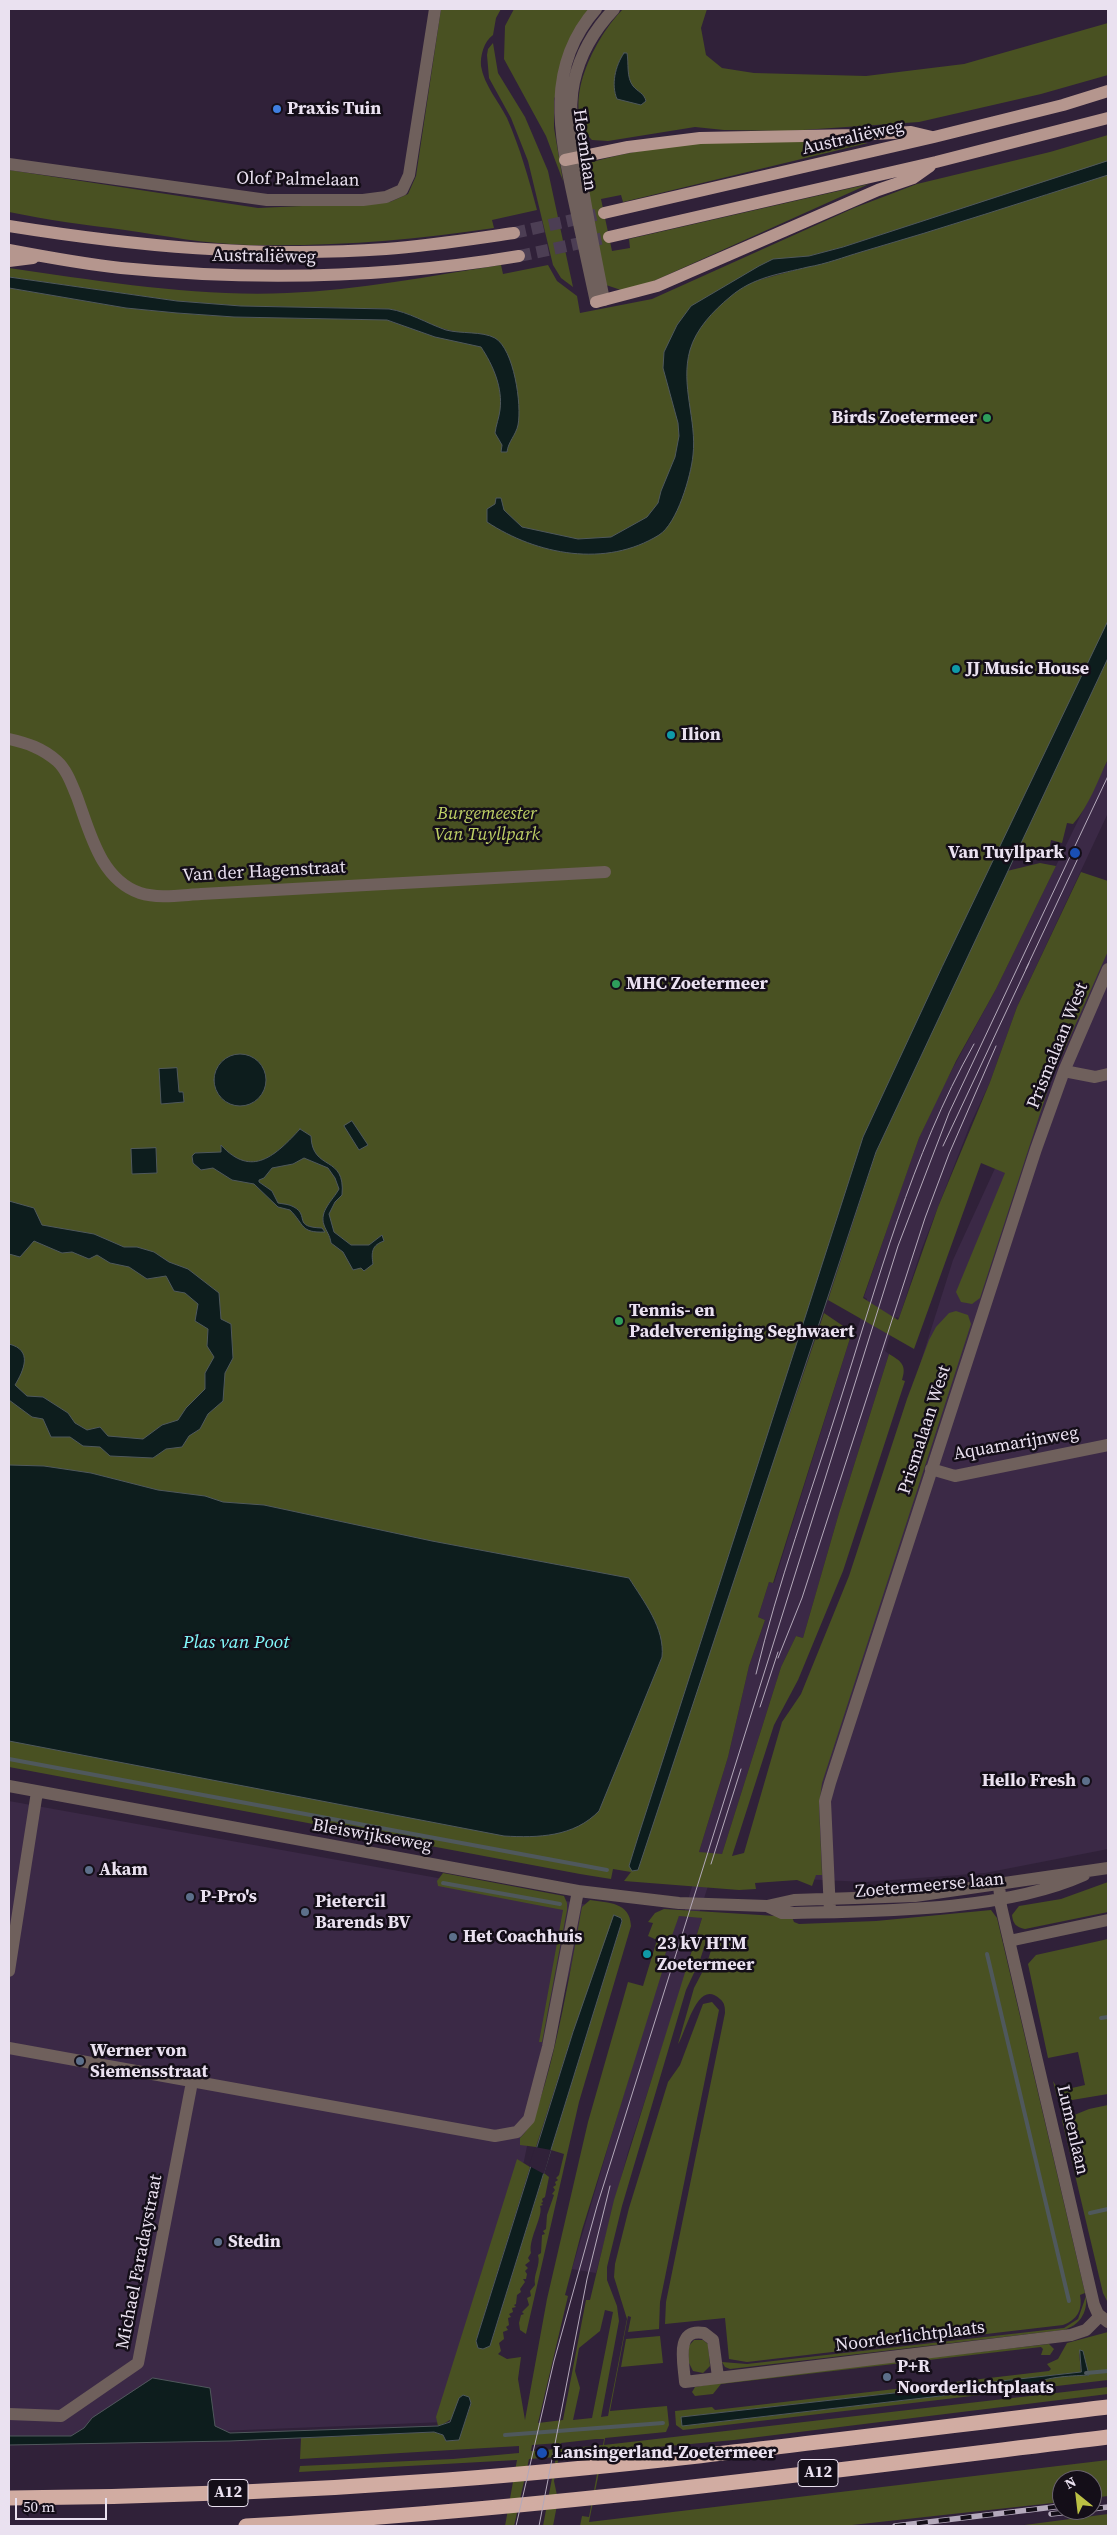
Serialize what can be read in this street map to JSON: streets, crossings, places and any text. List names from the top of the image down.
{
  "streets": {
    "highway": ["A12"],
    "main road": ["Australiëweg"],
    "street": [
      "Heemlaan",
      "Olof Palmelaan",
      "Van der Hagenstraat",
      "Prismalaan West",
      "Aquamarijnweg",
      "Bleiswijkseweg",
      "Zoetermeerse laan",
      "Lumenlaan",
      "Michael Faradaystraat",
      "Noorderlichtplaats"
    ]
  },
  "crossings": [
    ["Prismalaan West", "Aquamarijnweg"],
    ["Prismalaan West", "Zoetermeerse laan"],
    ["Bleiswijkseweg", "Zoetermeerse laan"],
    ["Zoetermeerse laan", "Lumenlaan"],
    ["Lumenlaan", "Noorderlichtplaats"]
  ],
  "water": ["Plas van Poot"],
  "parks": ["Burgemeester Van Tuyllpark"],
  "places": [
    "Praxis Tuin",
    "Birds Zoetermeer",
    "JJ Music House",
    "Ilion",
    "Van Tuyllpark",
    "MHC Zoetermeer",
    "Tennis- en Padelvereniging Seghwaert",
    "Hello Fresh",
    "Akam",
    "P-Pro's",
    "Pietercil Barends BV",
    "Het Coachhuis",
    "23 kV HTM Zoetermeer",
    "Werner von Siemensstraat",
    "Stedin",
    "P+R Noorderlichtplaats",
    "Lansingerland-Zoetermeer"
  ],
  "scale_bar": "50 m",
  "north": "top left"
}
